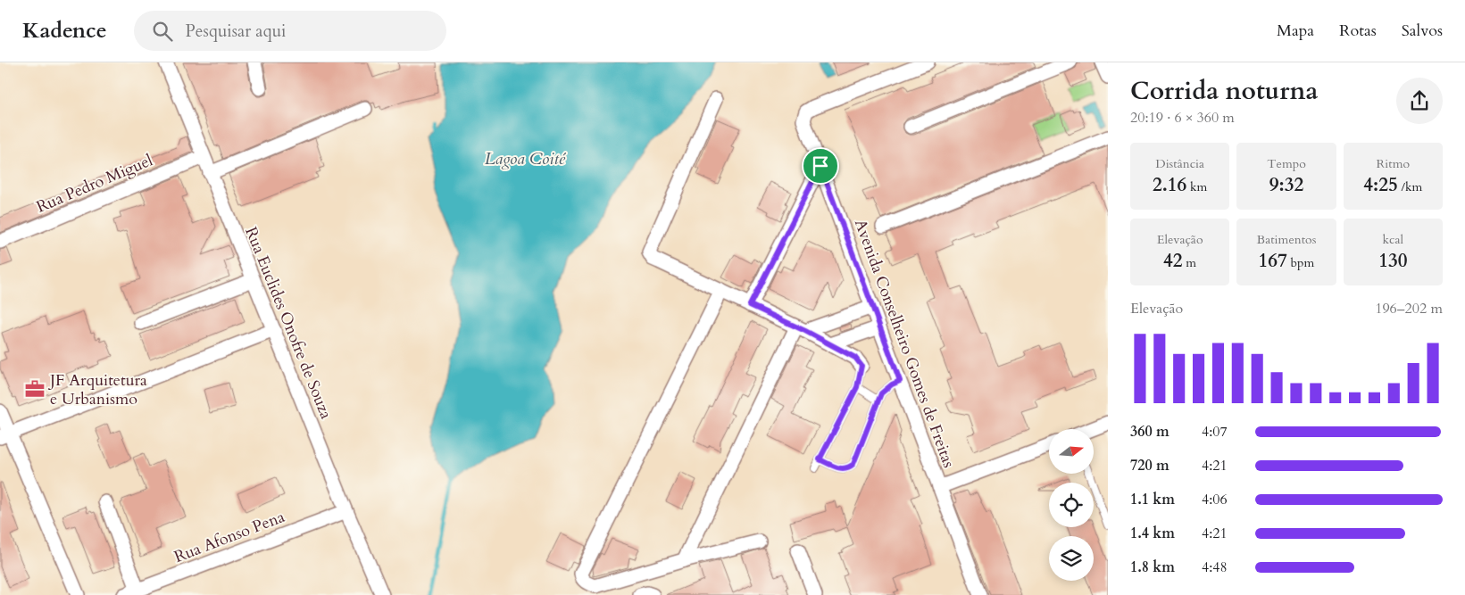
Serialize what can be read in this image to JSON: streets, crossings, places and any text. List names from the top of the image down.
{
  "streets": {
    "street": [
      "Rua Pedro Miguel",
      "Rua Euclides Onofre de Souza",
      "Avenida Conselheiro Gomes de Freitas",
      "Rua Afonso Pena"
    ]
  },
  "crossings": [
    ["Rua Pedro Miguel", "Rua Euclides Onofre de Souza"],
    ["Rua Euclides Onofre de Souza", "Rua Afonso Pena"]
  ],
  "water": ["Lagoa Coité"],
  "places": {
    "office": ["JF Arquitetura e Urbanismo"]
  },
  "north": "right",
  "page": {
    "header": "Kadence",
    "search": "Pesquisar aqui",
    "nav": ["Mapa", "Rotas", "Salvos"],
    "heading": ["Corrida noturna", "20:19 · 6 × 360 m"],
    "stats": [
      ["Distância", "2.16 km"],
      ["Tempo", "9:32"],
      ["Ritmo", "4:25 /km"],
      ["Elevação", "42 m"],
      ["Batimentos", "167 bpm"],
      ["kcal", "130"]
    ],
    "chart": ["Elevação", "196–202 m"],
    "list": [
      {
        "name": "360 m",
        "note": "4:07"
      },
      {
        "name": "720 m",
        "note": "4:21"
      },
      {
        "name": "1.1 km",
        "note": "4:06"
      },
      {
        "name": "1.4 km",
        "note": "4:21"
      },
      {
        "name": "1.8 km",
        "note": "4:48"
      }
    ]
  }
}
